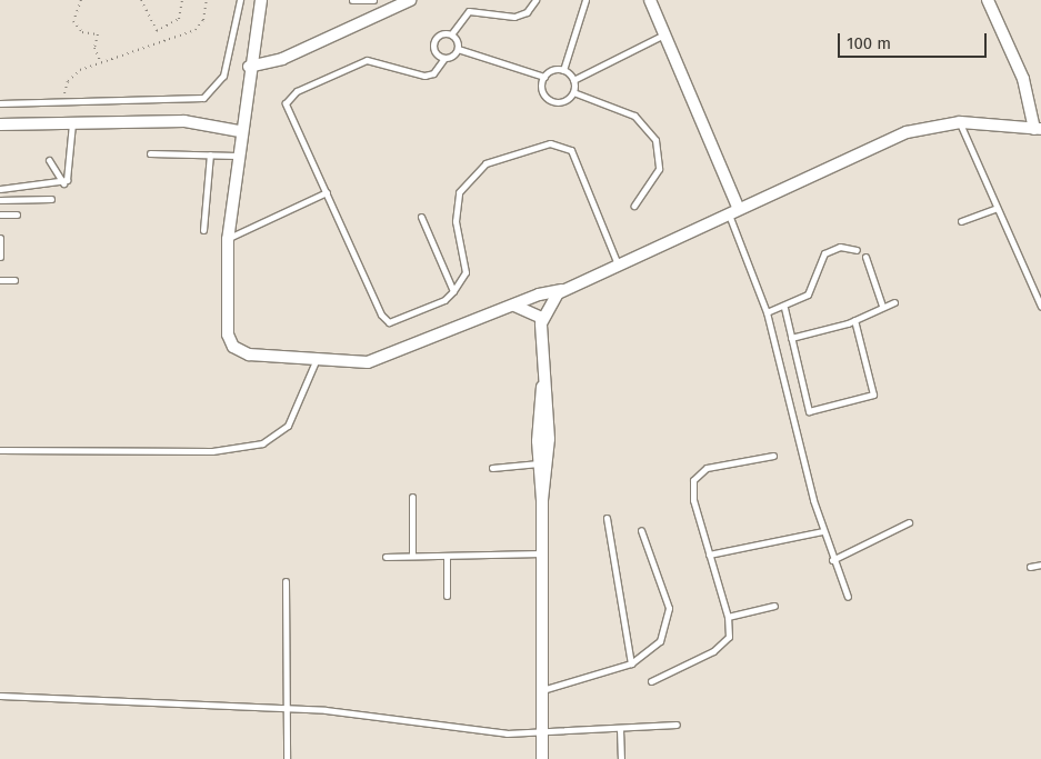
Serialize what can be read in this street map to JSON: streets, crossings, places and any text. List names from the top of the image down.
{
  "scale_bar": "100 m"
}
